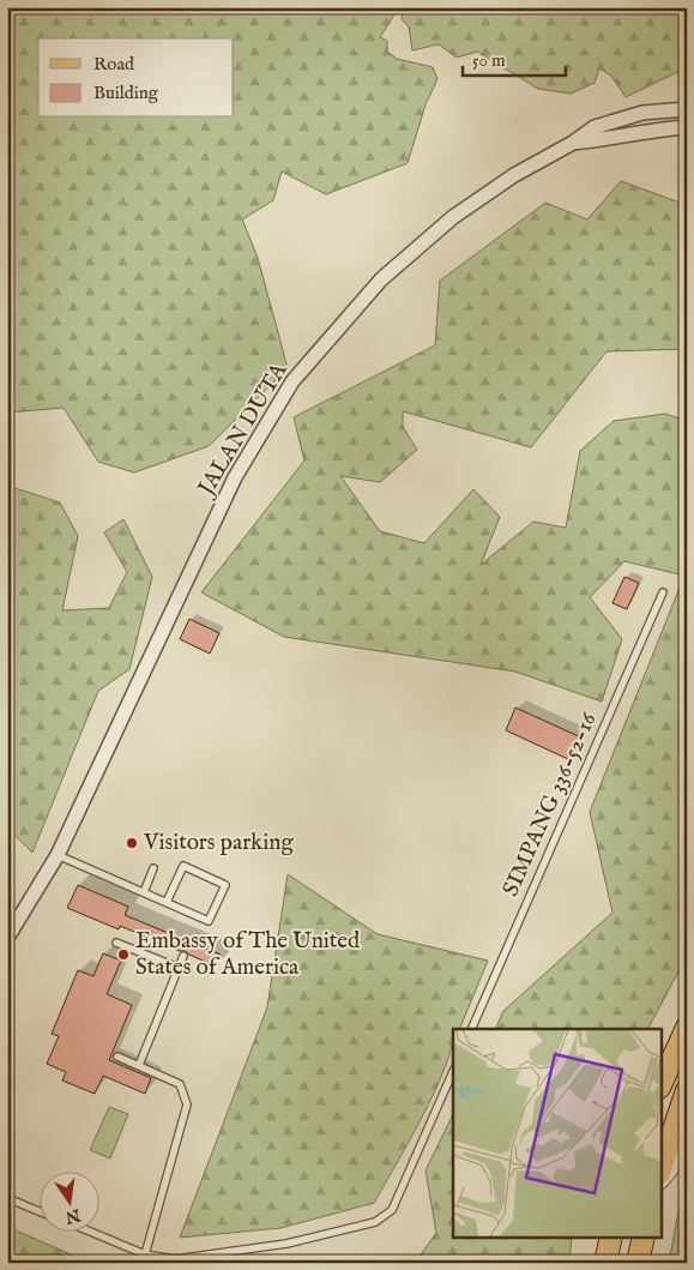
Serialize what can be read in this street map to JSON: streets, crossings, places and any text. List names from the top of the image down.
{
  "streets": {
    "street": ["JALAN DUTA"],
    "lane": ["SIMPANG 336-52-16"]
  },
  "places": ["Visitors parking", "Embassy of The United States of America"],
  "legend": ["Road", "Building"],
  "scale_bar": "50 m",
  "north": "bottom"
}
